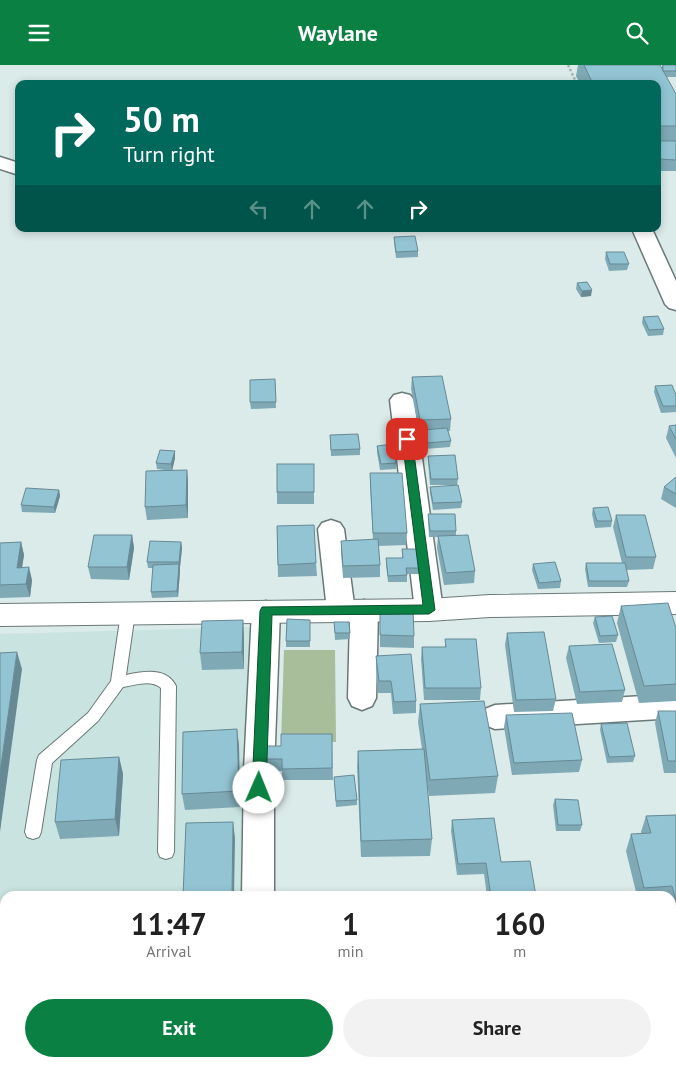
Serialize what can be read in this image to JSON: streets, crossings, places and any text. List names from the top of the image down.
{
  "page": {
    "header": "Waylane",
    "turn": ["50 m", "Turn right"],
    "eta": [
      "11:47",
      "Arrival",
      "1",
      "min",
      "160",
      "m"
    ],
    "buttons": ["Exit", "Share"]
  }
}
